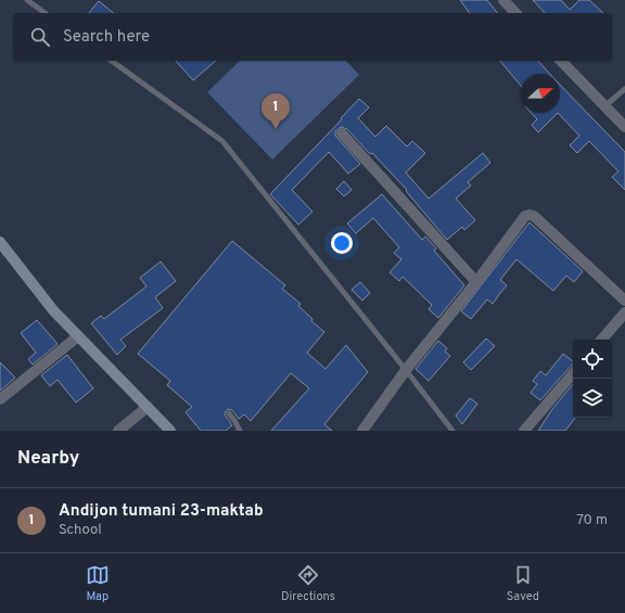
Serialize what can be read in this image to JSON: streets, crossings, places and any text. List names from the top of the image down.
{
  "north": "right",
  "page": {
    "search": "Search here",
    "pins": "1",
    "heading": "Nearby",
    "list": [
      {
        "mark": "1",
        "name": "Andijon tumani 23-maktab",
        "note": "School",
        "value": "70 m"
      }
    ],
    "nav": ["Map", "Directions", "Saved"]
  }
}
